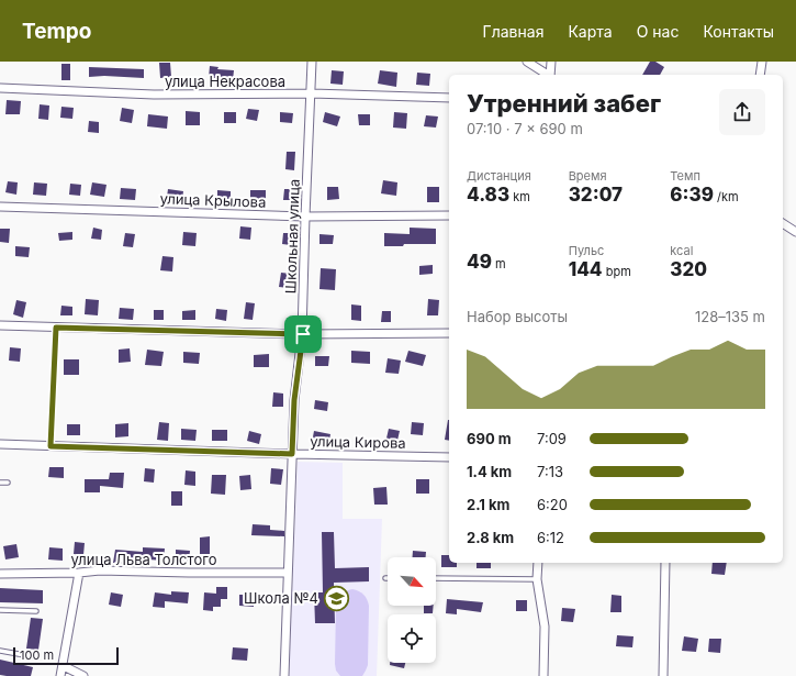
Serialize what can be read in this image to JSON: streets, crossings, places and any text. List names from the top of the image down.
{
  "streets": {
    "street": [
      "улица Некрасова",
      "улица Крылова",
      "Школьная улица",
      "улица Кирова",
      "улица Льва Толстого"
    ]
  },
  "crossings": [
    ["улица Некрасова", "Школьная улица"],
    ["улица Крылова", "Школьная улица"],
    ["Школьная улица", "улица Кирова"],
    ["Школьная улица", "улица Льва Толстого"]
  ],
  "places": {
    "school or university": ["Школа №4"]
  },
  "scale_bar": "100 m",
  "north": "bottom right",
  "page": {
    "header": "Tempo",
    "nav": [
      "Главная",
      "Карта",
      "О нас",
      "Контакты"
    ],
    "heading": ["Утренний забег", "07:10 · 7 × 690 m"],
    "stats": [
      ["Дистанция", "4.83 km"],
      ["Время", "32:07"],
      ["Темп", "6:39 /km"],
      ["49 m"],
      ["Пульс", "144 bpm"],
      ["kcal", "320"]
    ],
    "chart": ["Набор высоты", "128–135 m"],
    "list": [
      {
        "name": "690 m",
        "note": "7:09"
      },
      {
        "name": "1.4 km",
        "note": "7:13"
      },
      {
        "name": "2.1 km",
        "note": "6:20"
      },
      {
        "name": "2.8 km",
        "note": "6:12"
      }
    ],
    "scale": "100 m"
  }
}
